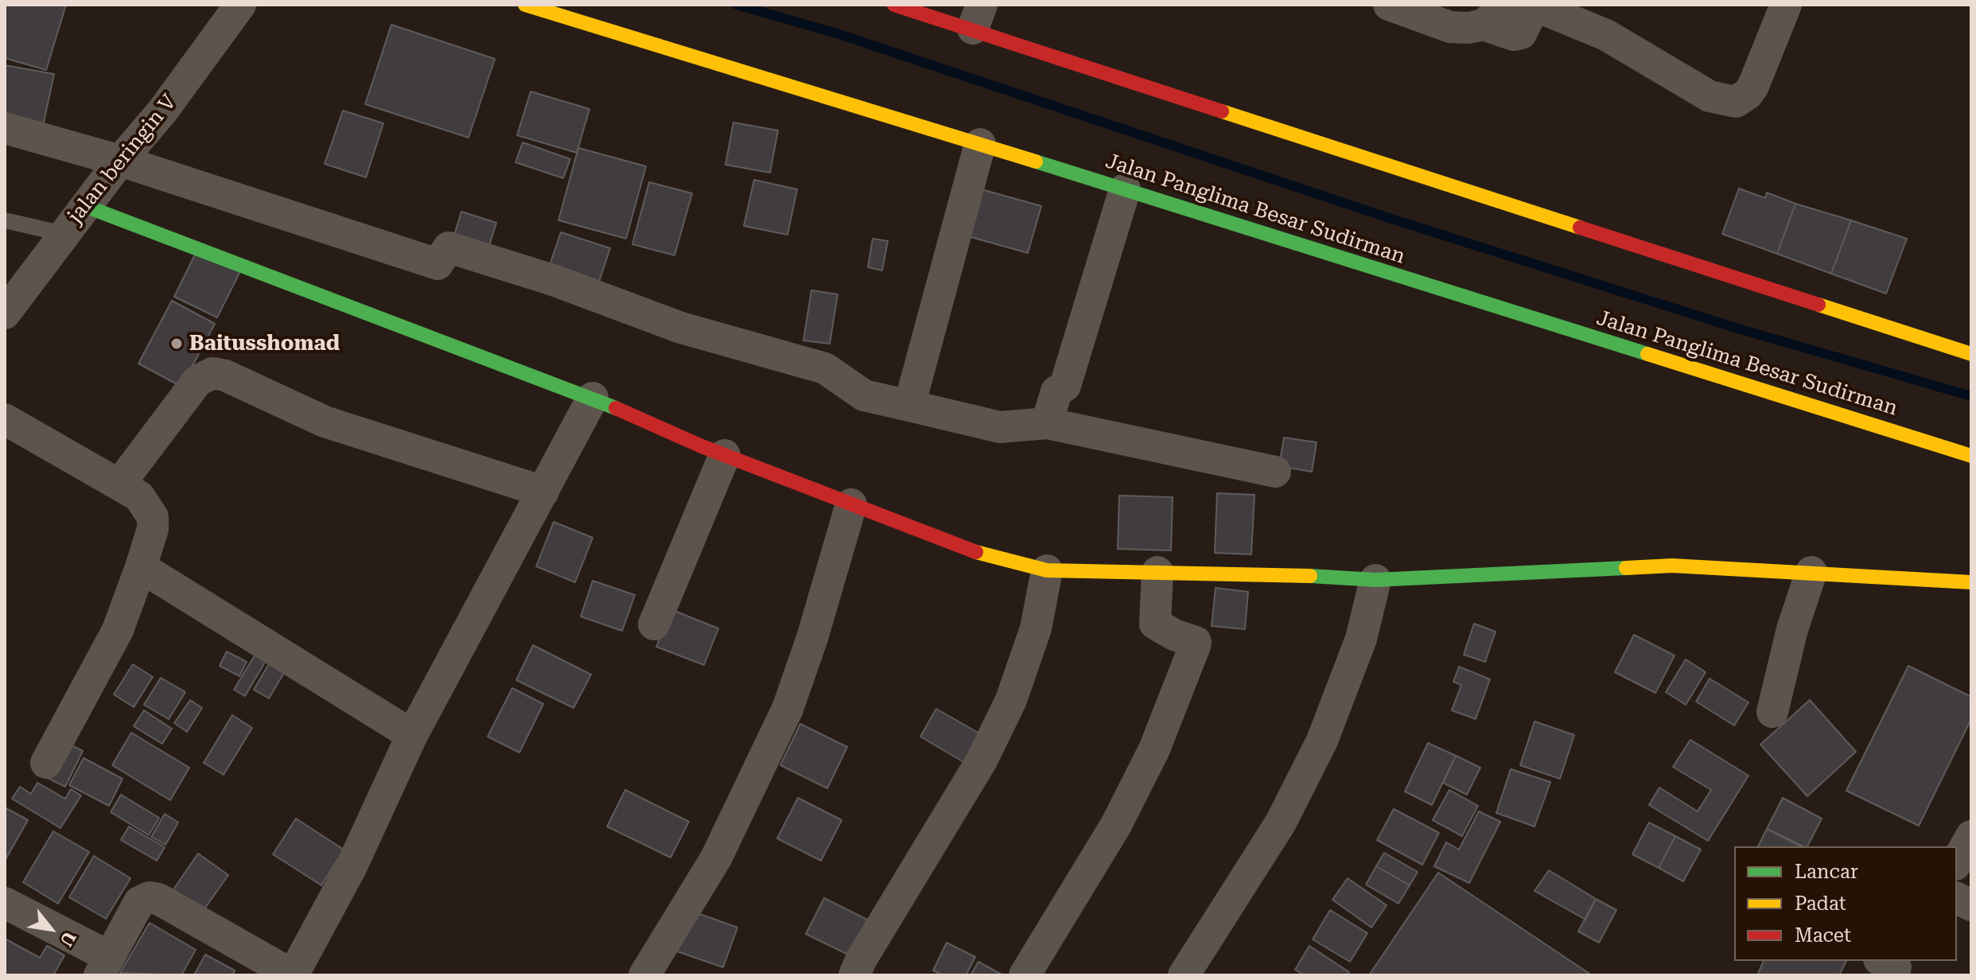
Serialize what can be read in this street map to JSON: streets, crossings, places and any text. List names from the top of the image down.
{
  "streets": {
    "main road": ["Jalan Panglima Besar Sudirman"],
    "street": ["jalan beringin V"]
  },
  "places": ["Baitusshomad"],
  "legend": ["Lancar", "Padat", "Macet"],
  "north": "bottom right"
}
